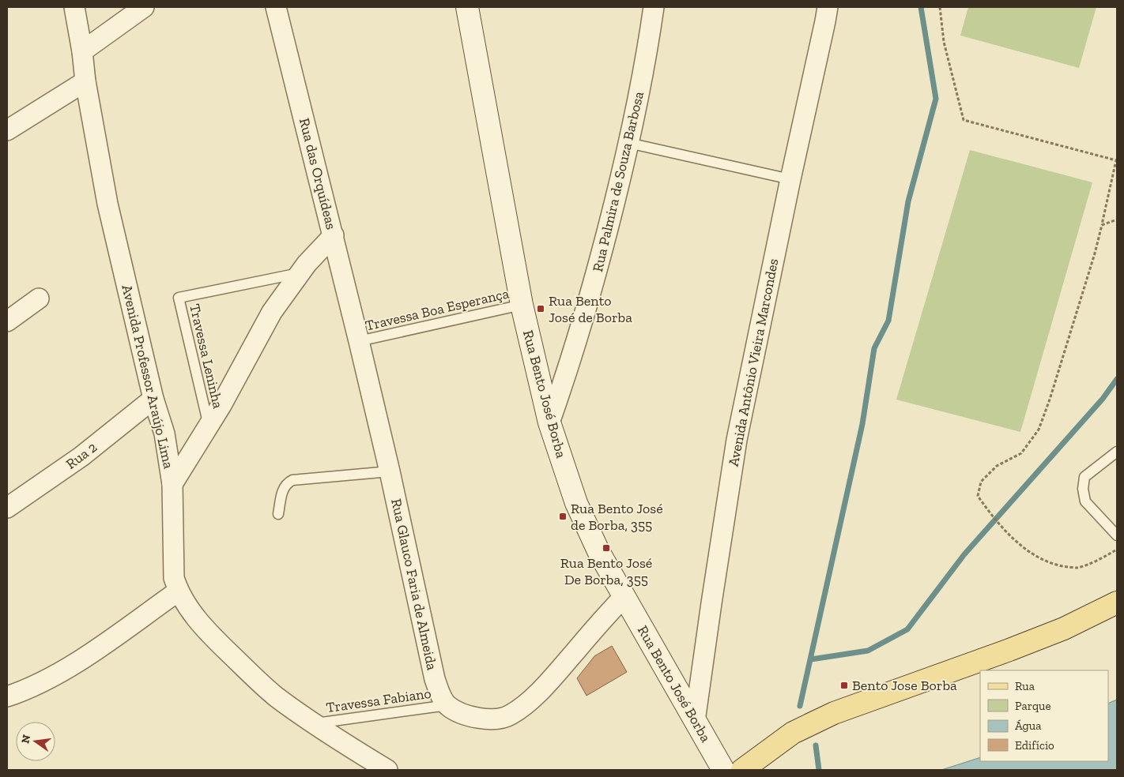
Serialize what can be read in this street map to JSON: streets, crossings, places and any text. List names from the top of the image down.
{
  "streets": {
    "street": [
      "Rua das Orquídeas",
      "Rua Palmira de Souza Barbosa",
      "Avenida Antônio Vieira Marcondes",
      "Avenida Professor Araújo Lima",
      "Rua Bento José Borba",
      "Rua 2",
      "Rua Glauco Faria de Almeida"
    ],
    "lane": ["Travessa Boa Esperança", "Travessa Leninha", "Travessa Fabiano"]
  },
  "crossings": [
    ["Rua das Orquídeas", "Travessa Leninha"],
    ["Rua das Orquídeas", "Avenida Professor Araújo Lima"],
    ["Rua das Orquídeas", "Rua Glauco Faria de Almeida"],
    ["Rua Palmira de Souza Barbosa", "Rua Bento José Borba"],
    ["Travessa Boa Esperança", "Rua Bento José Borba"],
    ["Travessa Boa Esperança", "Rua Glauco Faria de Almeida"],
    ["Avenida Antônio Vieira Marcondes", "Rua Bento José Borba"],
    ["Avenida Professor Araújo Lima", "Rua 2"],
    ["Avenida Professor Araújo Lima", "Travessa Fabiano"],
    ["Rua Glauco Faria de Almeida", "Travessa Fabiano"]
  ],
  "places": {
    "transit": [
      "Rua Bento José de Borba",
      "Rua Bento José de Borba, 355",
      "Rua Bento José De Borba, 355",
      "Bento Jose Borba"
    ]
  },
  "legend": [
    "Rua",
    "Parque",
    "Água",
    "Edifício"
  ],
  "north": "left"
}
